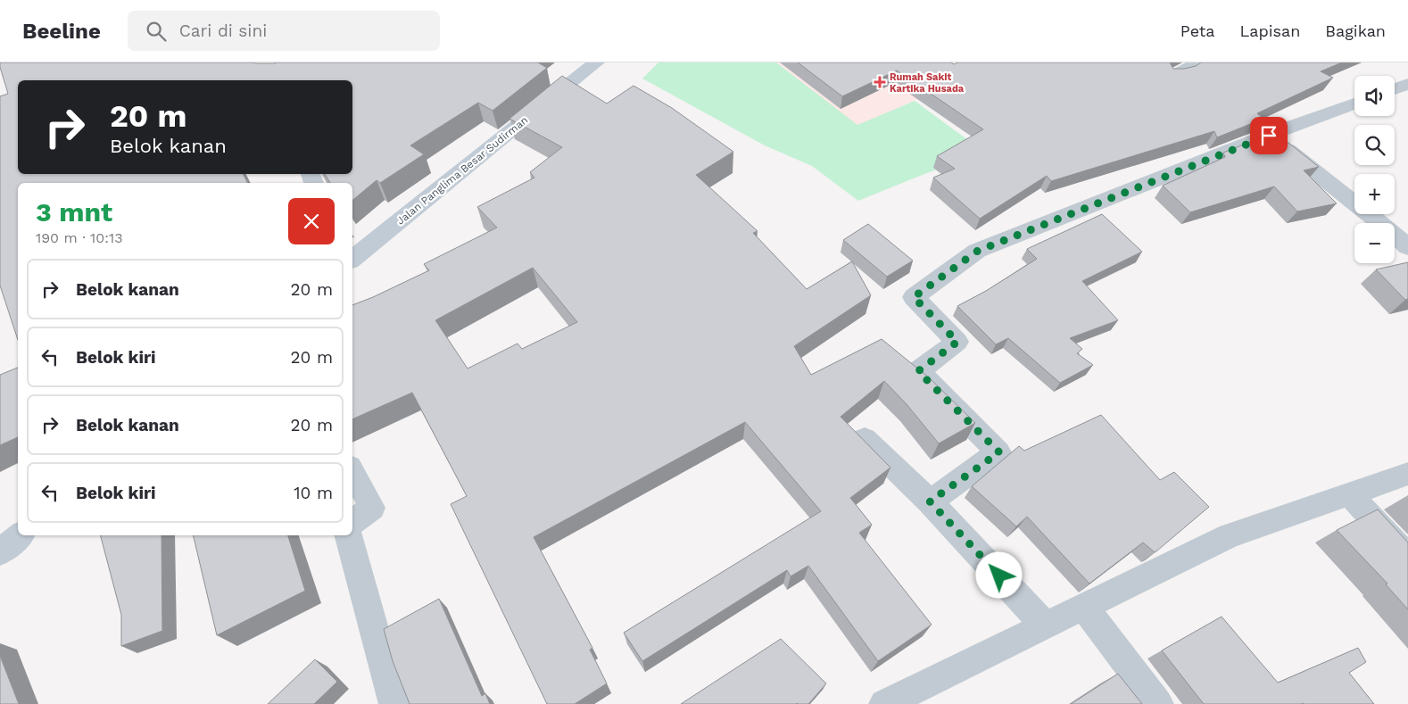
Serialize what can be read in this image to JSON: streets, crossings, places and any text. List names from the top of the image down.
{
  "streets": {
    "main road": ["Jalan Panglima Besar Sudirman"]
  },
  "places": {
    "health": ["Rumah Sakit Kartika Husada"]
  },
  "page": {
    "header": "Beeline",
    "search": "Cari di sini",
    "nav": ["Peta", "Lapisan", "Bagikan"],
    "map_buttons": ["+", "−"],
    "turn": ["20 m", "Belok kanan"],
    "heading": ["3 mnt", "190 m · 10:13"],
    "list": [
      {
        "name": "Belok kanan",
        "value": "20 m"
      },
      {
        "name": "Belok kiri",
        "value": "20 m"
      },
      {
        "name": "Belok kanan",
        "value": "20 m"
      },
      {
        "name": "Belok kiri",
        "value": "10 m"
      }
    ]
  }
}
